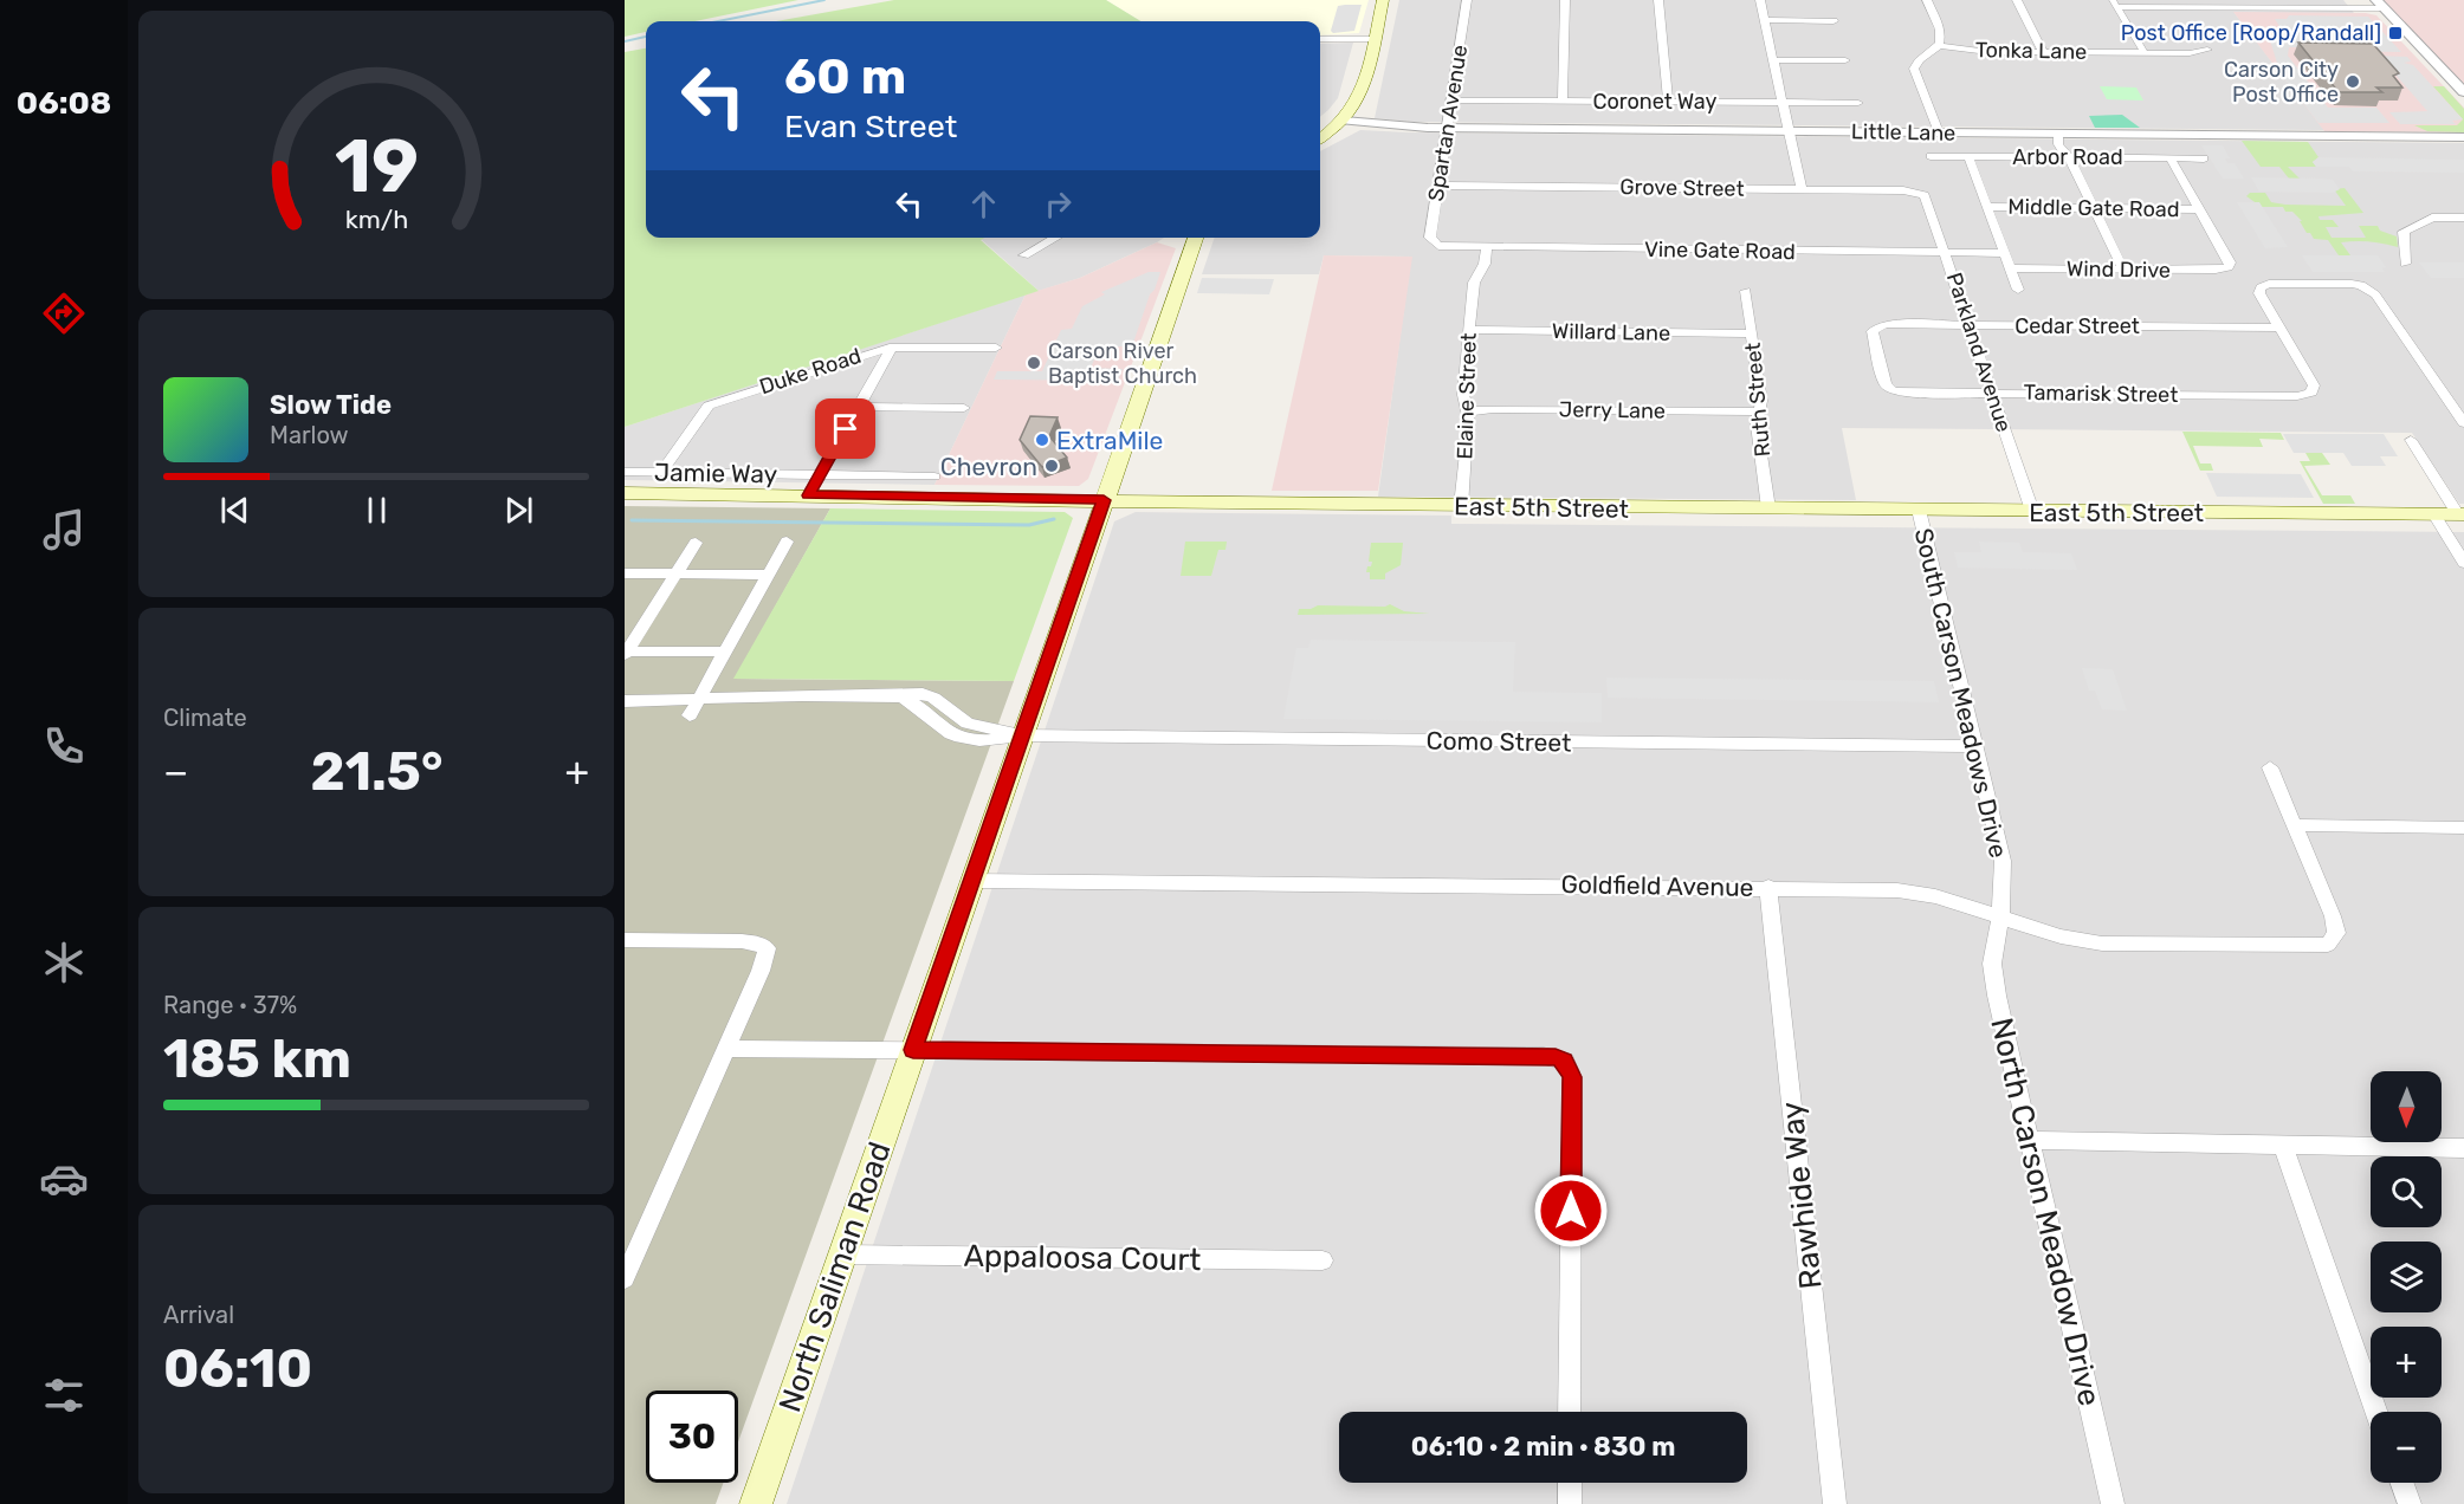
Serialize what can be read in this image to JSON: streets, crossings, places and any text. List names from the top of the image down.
{
  "streets": {
    "main road": ["East 5th Street", "North Saliman Road"],
    "street": [
      "Tonka Lane",
      "Coronet Way",
      "Spartan Avenue",
      "Little Lane",
      "Arbor Road",
      "Grove Street",
      "Middle Gate Road",
      "Vine Gate Road",
      "Wind Drive",
      "Cedar Street",
      "Willard Lane",
      "Parkland Avenue",
      "Duke Road",
      "Tamarisk Street",
      "Elaine Street",
      "Ruth Street",
      "Jerry Lane",
      "Jamie Way",
      "South Carson Meadows Drive",
      "Como Street",
      "Goldfield Avenue",
      "Rawhide Way",
      "North Carson Meadow Drive",
      "Appaloosa Court"
    ]
  },
  "crossings": [
    ["Coronet Way", "Spartan Avenue"],
    ["Spartan Avenue", "Little Lane"],
    ["Spartan Avenue", "Grove Street"],
    ["Spartan Avenue", "Vine Gate Road"],
    ["Grove Street", "Parkland Avenue"],
    ["Middle Gate Road", "Wind Drive"],
    ["Vine Gate Road", "Parkland Avenue"],
    ["Vine Gate Road", "Elaine Street"],
    ["Cedar Street", "Parkland Avenue"],
    ["Cedar Street", "Tamarisk Street"],
    ["Willard Lane", "Elaine Street"],
    ["Willard Lane", "Ruth Street"],
    ["Parkland Avenue", "Tamarisk Street"],
    ["Parkland Avenue", "East 5th Street"],
    ["Duke Road", "Jamie Way"],
    ["Elaine Street", "Jerry Lane"],
    ["Elaine Street", "East 5th Street"],
    ["Ruth Street", "Jerry Lane"],
    ["Ruth Street", "East 5th Street"],
    ["East 5th Street", "South Carson Meadows Drive"],
    ["East 5th Street", "North Saliman Road"],
    ["South Carson Meadows Drive", "Como Street"],
    ["South Carson Meadows Drive", "Goldfield Avenue"],
    ["South Carson Meadows Drive", "North Carson Meadow Drive"],
    ["Como Street", "North Saliman Road"],
    ["Goldfield Avenue", "Rawhide Way"],
    ["Goldfield Avenue", "North Carson Meadow Drive"],
    ["Goldfield Avenue", "North Saliman Road"],
    ["Appaloosa Court", "North Saliman Road"]
  ],
  "places": {
    "transit": ["Post Office [Roop/Randall]"],
    "other": [
      "Carson City Post Office",
      "Carson River Baptist Church",
      "ExtraMile",
      "Chevron"
    ]
  },
  "north": "bottom",
  "page": {
    "tabs": "06:08",
    "turn": ["60 m", "Evan Street"],
    "song": ["Slow Tide", "Marlow"],
    "tile": [
      "Climate",
      ["Range · 37%", "185 km"],
      ["Arrival", "06:10"]
    ],
    "heat": ["−", "21.5°", "+"],
    "map_buttons": ["+", "−"],
    "limit": "30",
    "trip": "06:10 · 2 min · 830 m",
    "gauge": ["19", "km/h"]
  }
}
